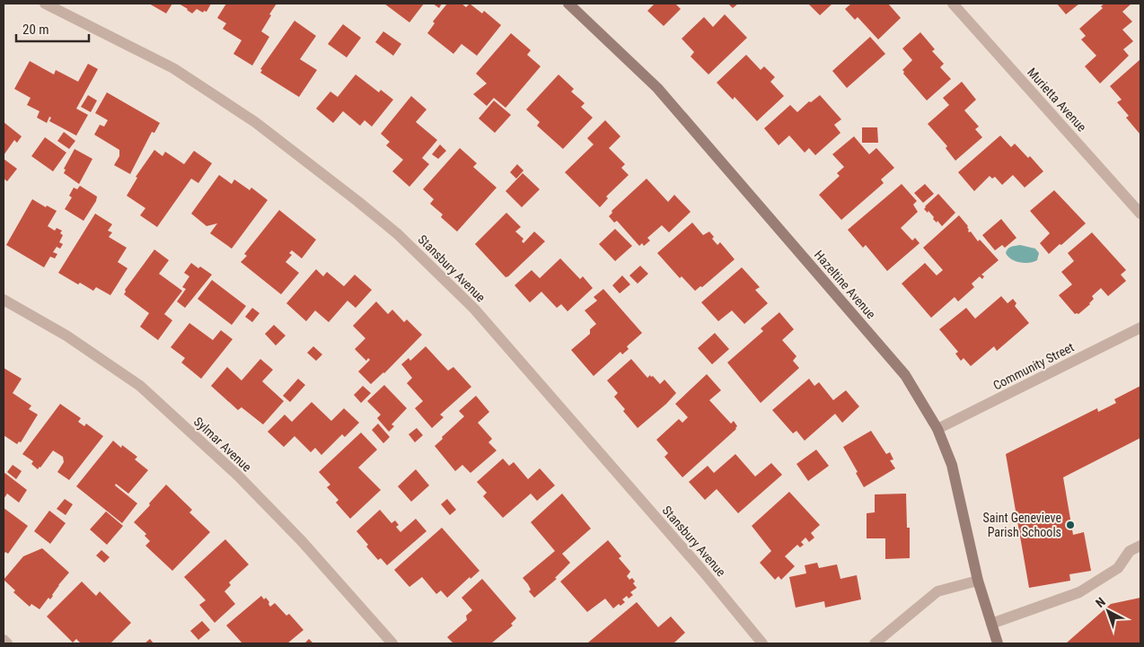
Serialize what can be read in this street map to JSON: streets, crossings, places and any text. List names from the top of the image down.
{
  "streets": {
    "street": [
      "Murietta Avenue",
      "Stansbury Avenue",
      "Hazeltine Avenue",
      "Community Street",
      "Sylmar Avenue"
    ]
  },
  "crossings": [
    ["Hazeltine Avenue", "Community Street"]
  ],
  "places": ["Saint Genevieve Parish Schools"],
  "scale_bar": "20 m",
  "north": "top left"
}
